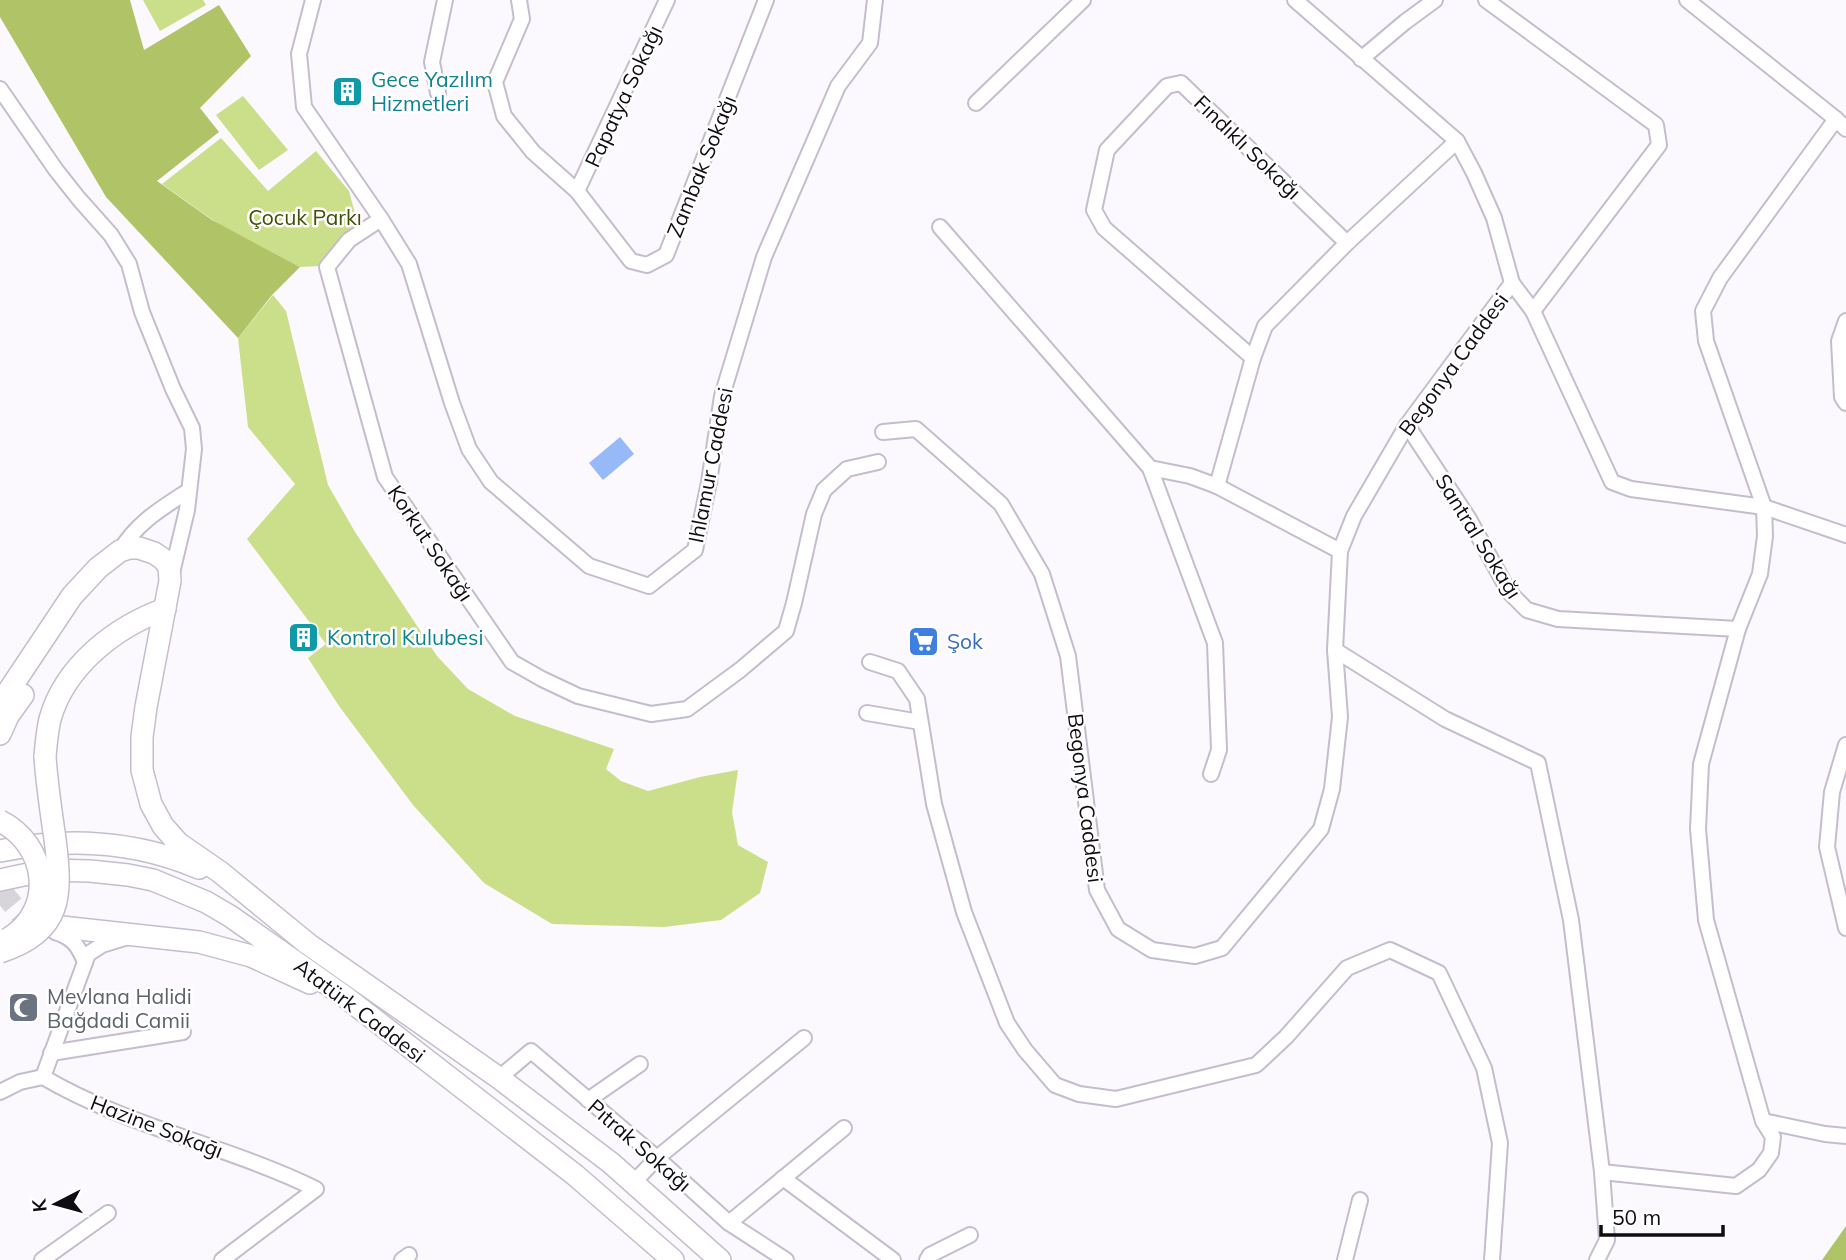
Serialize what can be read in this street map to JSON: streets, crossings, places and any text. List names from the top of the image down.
{
  "streets": {
    "main road": ["Atatürk Caddesi"],
    "street": [
      "Papatya Sokağı",
      "Fındıklı Sokağı",
      "Zambak Sokağı",
      "Begonya Caddesi",
      "Ihlamur Caddesi",
      "Santral Sokağı",
      "Korkut Sokağı",
      "Hazine Sokaḡı",
      "Pıtrak Sokağı"
    ]
  },
  "crossings": [
    ["Papatya Sokağı", "Zambak Sokağı"],
    ["Begonya Caddesi", "Santral Sokağı"],
    ["Ihlamur Caddesi", "Korkut Sokağı"],
    ["Atatürk Caddesi", "Pıtrak Sokağı"]
  ],
  "parks": ["Çocuk Parkı"],
  "places": {
    "building": ["Gece Yazılım Hizmetleri", "Kontrol Kulubesi"],
    "supermarket": ["Şok"],
    "mosque": ["Mevlana Halidi Bağdadi Camii"]
  },
  "scale_bar": "50 m",
  "north": "left"
}
